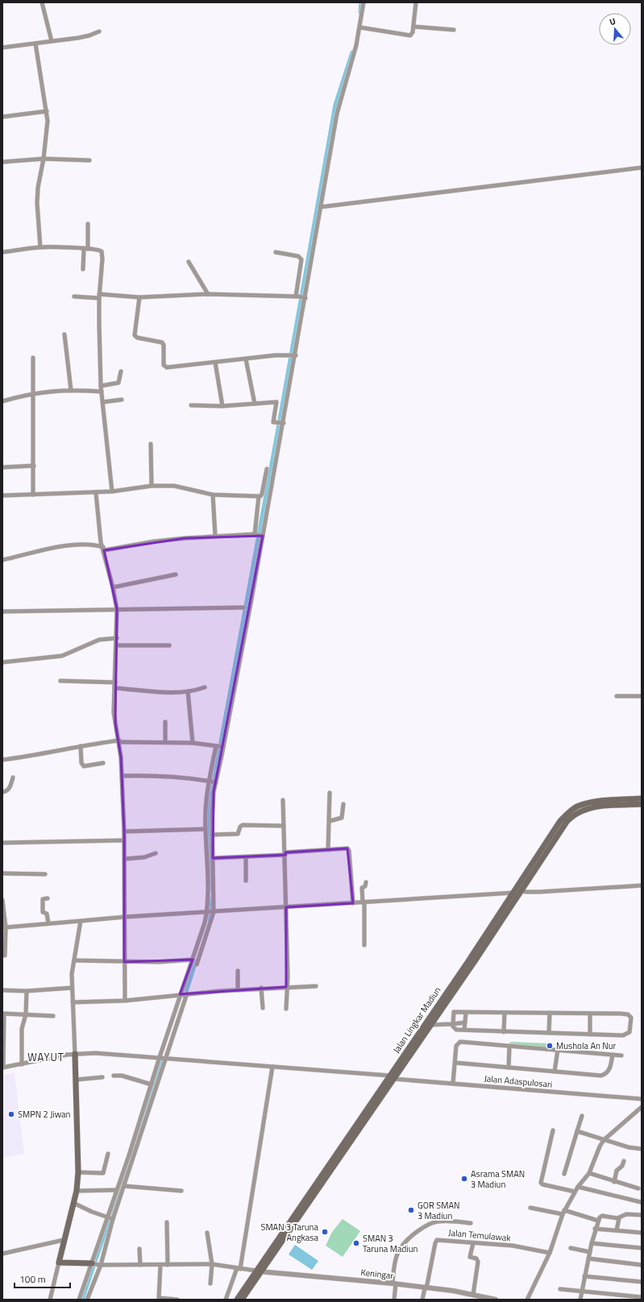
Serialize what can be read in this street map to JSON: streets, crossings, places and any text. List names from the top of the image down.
{
  "streets": {
    "main road": ["Jalan Lingkar Madiun"],
    "street": ["Jalan Adaspulosari", "Jalan Temulawak", "Keningar"]
  },
  "crossings": [
    ["Jalan Lingkar Madiun", "Jalan Adaspulosari"],
    ["Jalan Lingkar Madiun", "Keningar"],
    ["Jalan Temulawak", "Keningar"]
  ],
  "districts": ["WAYUT"],
  "places": [
    "Mushola An Nur",
    "SMPN 2 Jiwan",
    "Asrama SMAN 3 Madiun",
    "GOR SMAN 3 Madiun",
    "SMAN 3 Taruna Angkasa",
    "SMAN 3 Taruna Madiun"
  ],
  "scale_bar": "100 m",
  "north": "top"
}
